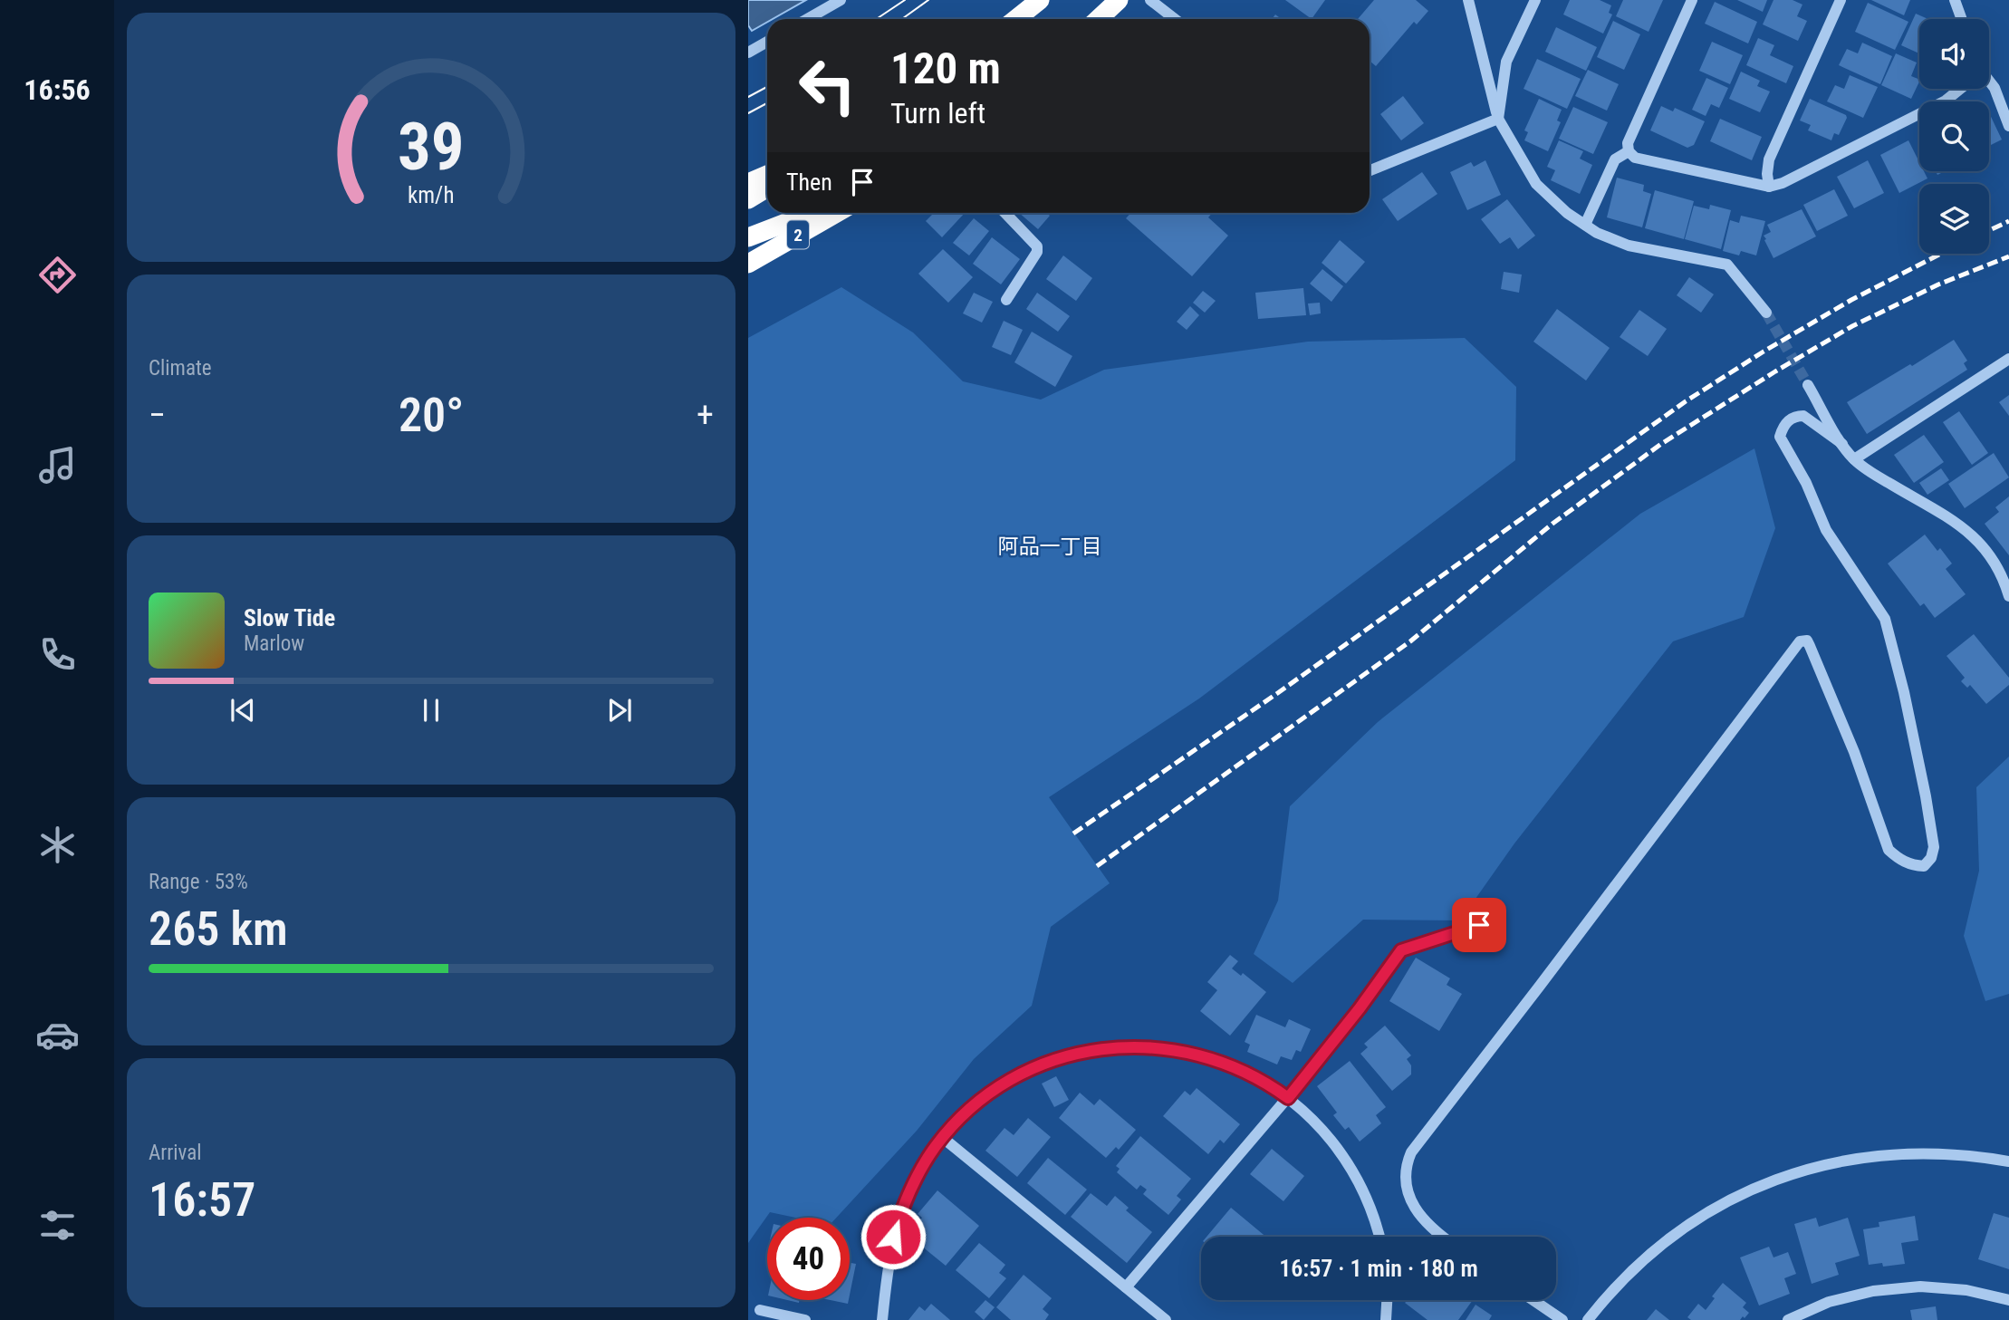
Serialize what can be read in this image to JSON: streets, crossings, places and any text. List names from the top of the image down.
{
  "streets": {
    "highway": ["2"]
  },
  "districts": ["阿品一丁目"],
  "page": {
    "tabs": "16:56",
    "turn": ["120 m", "Turn left"],
    "then": "Then",
    "tile": [
      "Climate",
      ["Range · 53%", "265 km"],
      ["Arrival", "16:57"]
    ],
    "heat": ["−", "20°", "+"],
    "song": ["Slow Tide", "Marlow"],
    "limit": "40",
    "trip": "16:57 · 1 min · 180 m",
    "gauge": ["39", "km/h"]
  }
}
